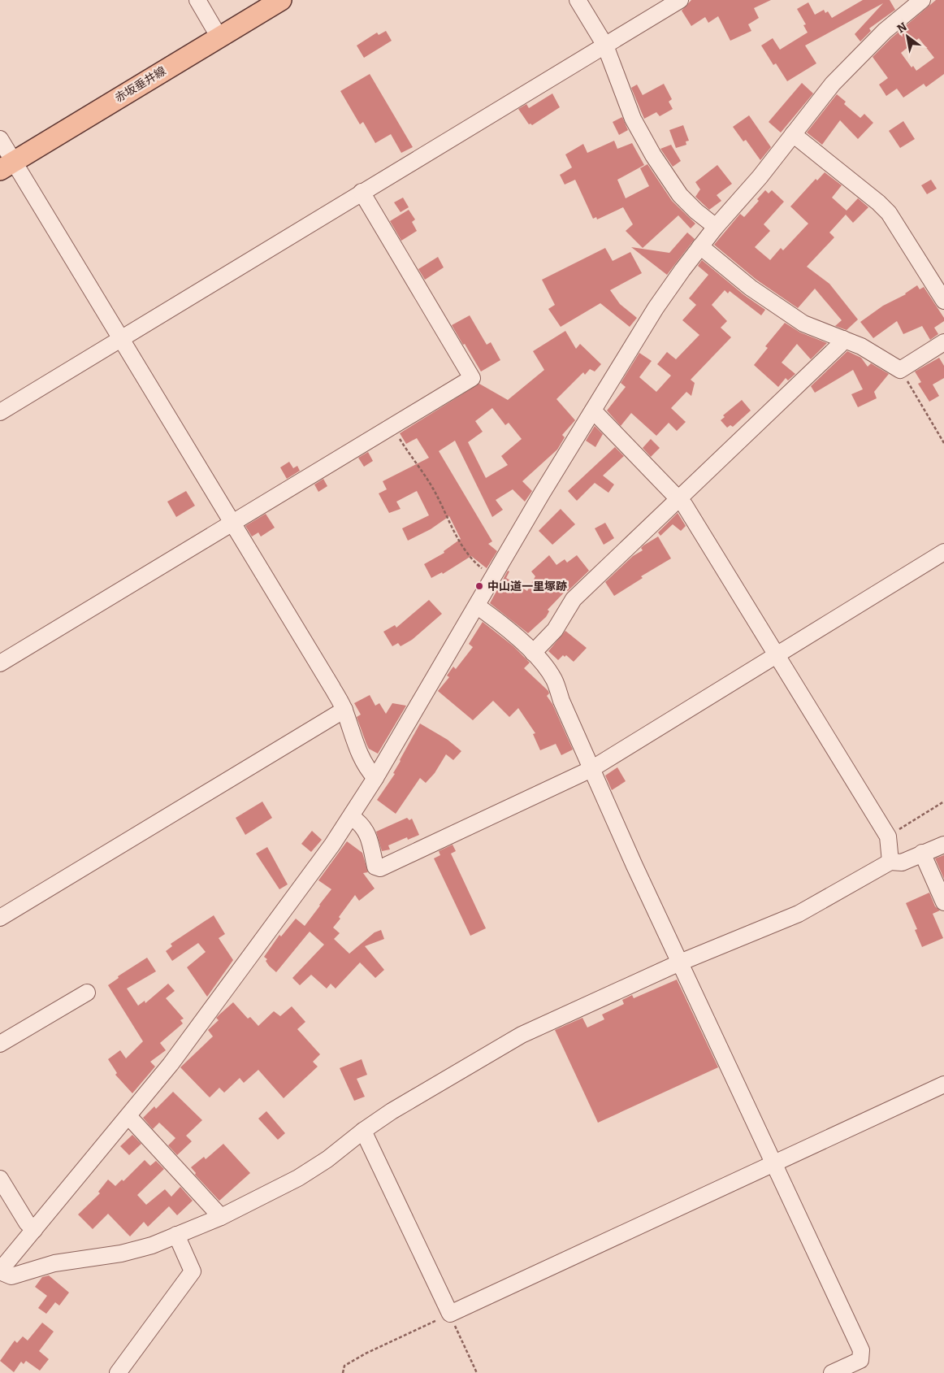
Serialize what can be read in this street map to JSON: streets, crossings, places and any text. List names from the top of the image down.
{
  "streets": {
    "main road": ["赤坂垂井線"]
  },
  "places": ["中山道一里塚跡"],
  "north": "top left"
}
